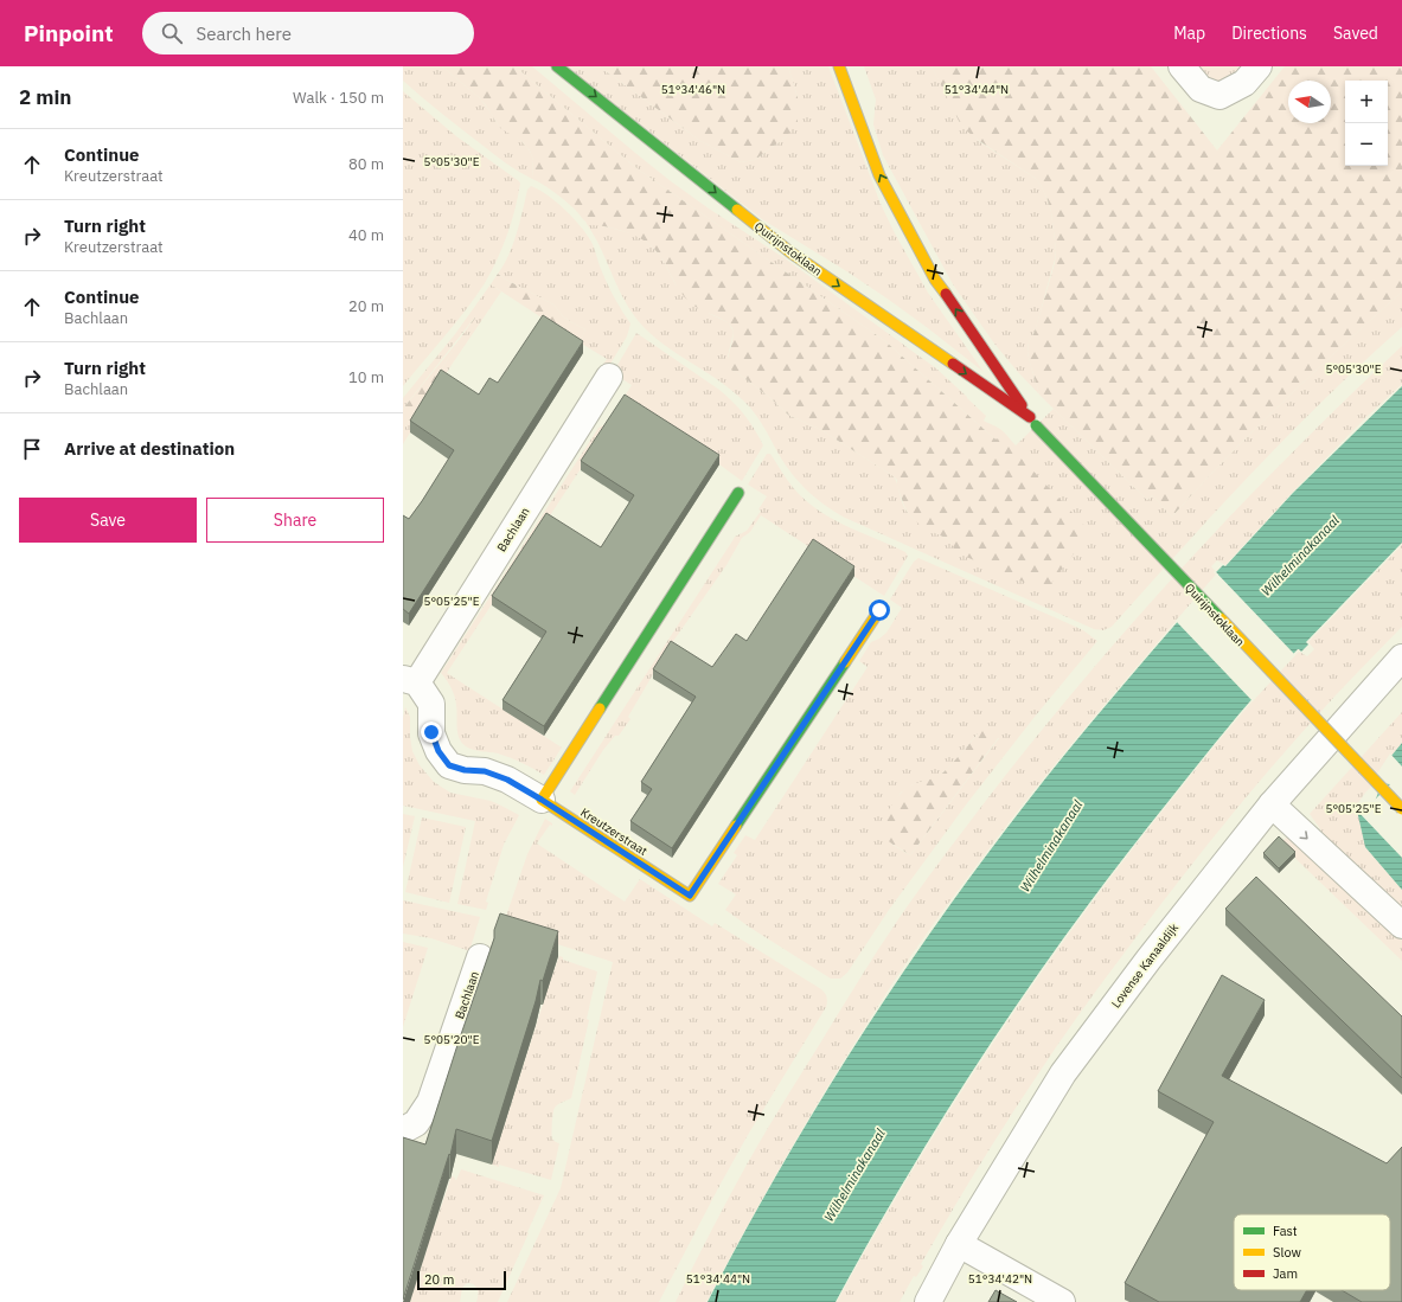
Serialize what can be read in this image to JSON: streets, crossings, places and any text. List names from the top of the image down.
{
  "streets": {
    "street": [
      "Quirijnstoklaan",
      "Bachlaan",
      "Kreutzerstraat",
      "Lovense Kanaaldijk"
    ]
  },
  "crossings": [
    ["Bachlaan", "Kreutzerstraat"]
  ],
  "water": ["Wilhelminakanaal"],
  "legend": ["Fast", "Slow", "Jam"],
  "scale_bar": "20 m",
  "north": "left",
  "page": {
    "header": "Pinpoint",
    "search": "Search here",
    "nav": ["Map", "Directions", "Saved"],
    "heading": ["2 min", "Walk · 150 m"],
    "map_buttons": ["+", "−"],
    "list": [
      ["Continue", "Kreutzerstraat", "80 m"],
      ["Turn right", "Kreutzerstraat", "40 m"],
      ["Continue", "Bachlaan", "20 m"],
      ["Turn right", "Bachlaan", "10 m"],
      "Arrive at destination"
    ],
    "buttons": ["Save", "Share"],
    "scale": "20 m"
  },
  "coordinates": [
    "51°34'46\"N",
    "51°34'44\"N",
    "5°05'30\"E",
    "5°05'25\"E",
    "5°05'20\"E",
    "51°34'42\"N"
  ]
}
